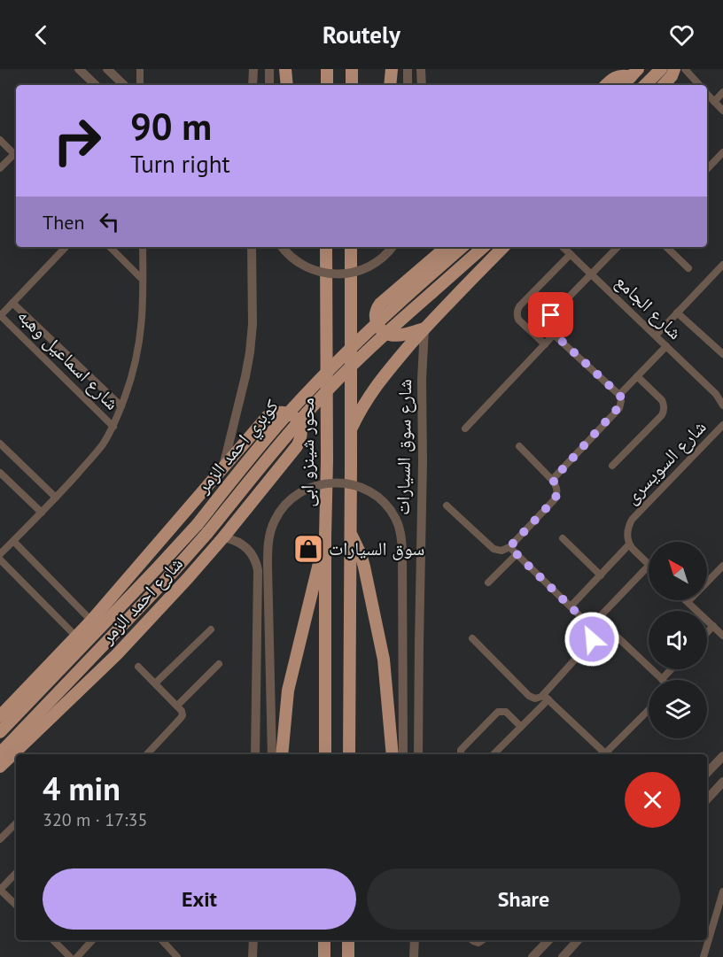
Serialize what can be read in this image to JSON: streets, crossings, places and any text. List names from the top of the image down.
{
  "streets": {
    "main road": ["كوبري احمد الزمر", "محور شينزو ابى", "شارع احمد الزمر"],
    "street": [
      "شارع الجامع",
      "شارع اسماعيل وهبه",
      "شارع سوق السيارات",
      "شارع السويسرى"
    ]
  },
  "places": {
    "shop": ["سوق السيارات"]
  },
  "north": "top left",
  "page": {
    "header": "Routely",
    "turn": ["90 m", "Turn right"],
    "then": "Then",
    "heading": ["4 min", "320 m · 17:35"],
    "buttons": ["Exit", "Share"]
  }
}
